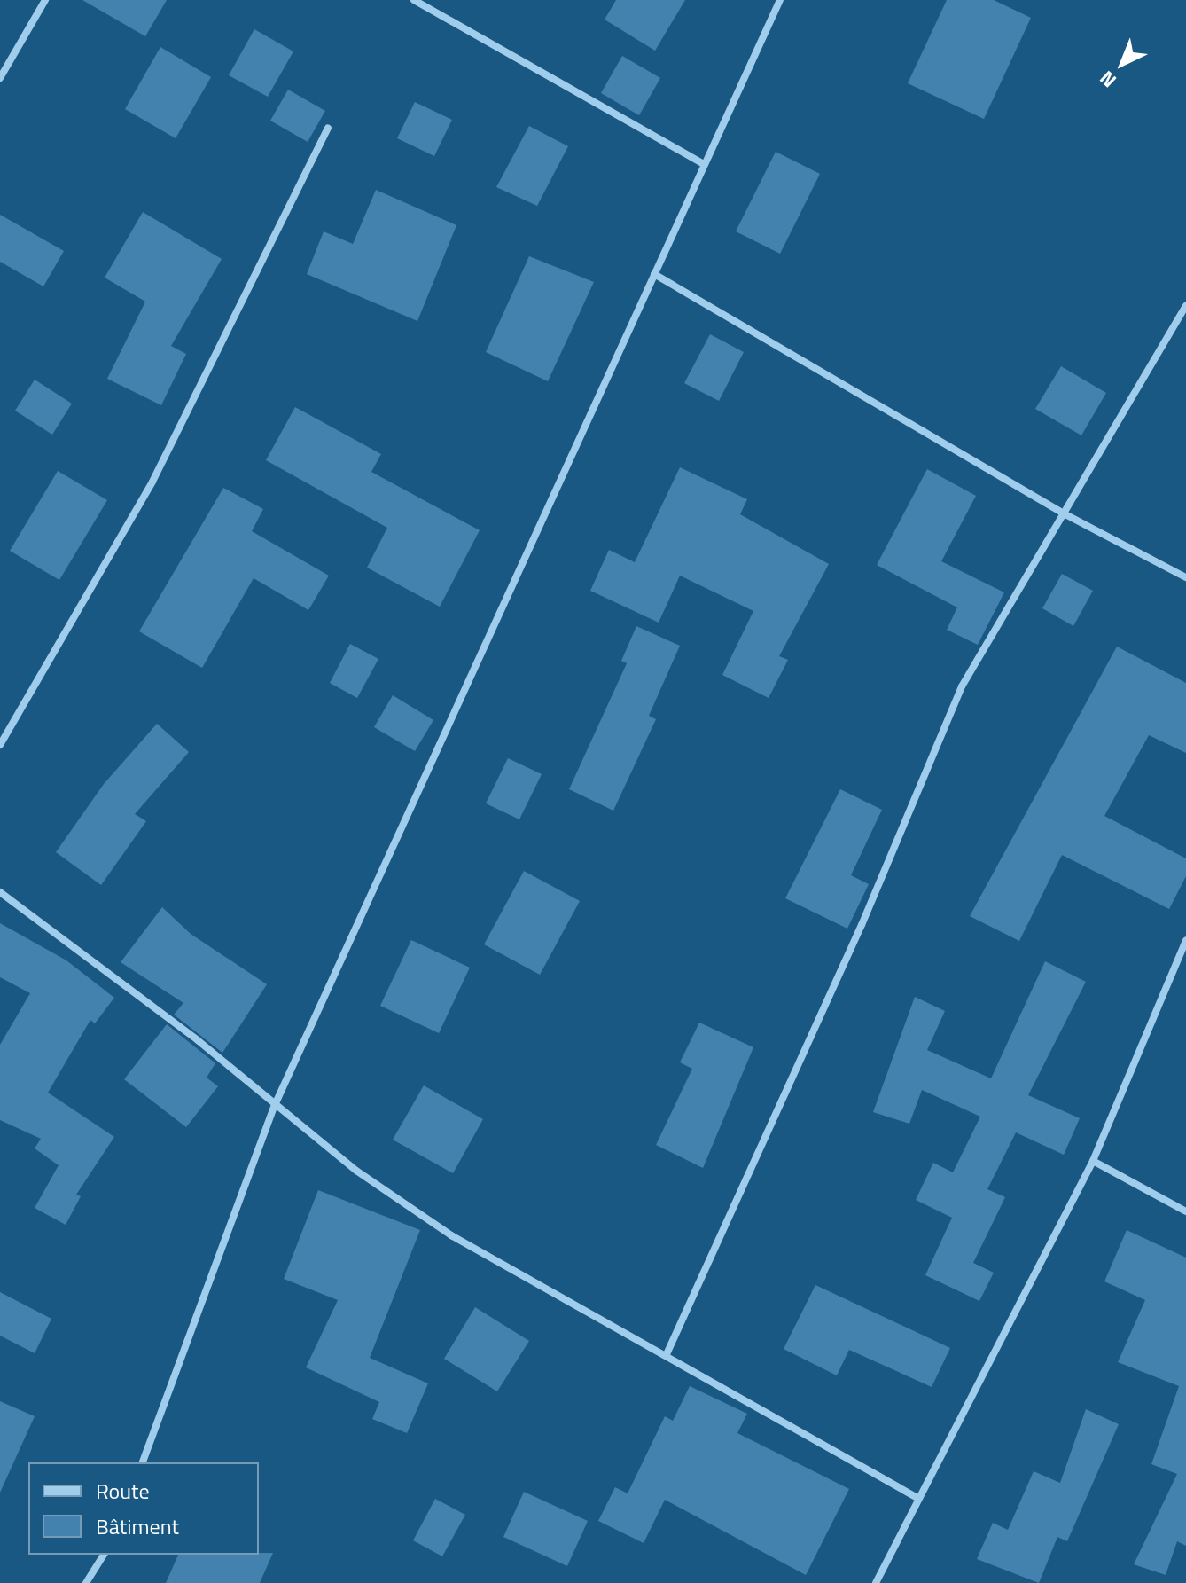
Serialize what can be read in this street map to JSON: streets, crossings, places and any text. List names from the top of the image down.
{
  "legend": ["Route", "Bâtiment"],
  "north": "bottom left"
}
